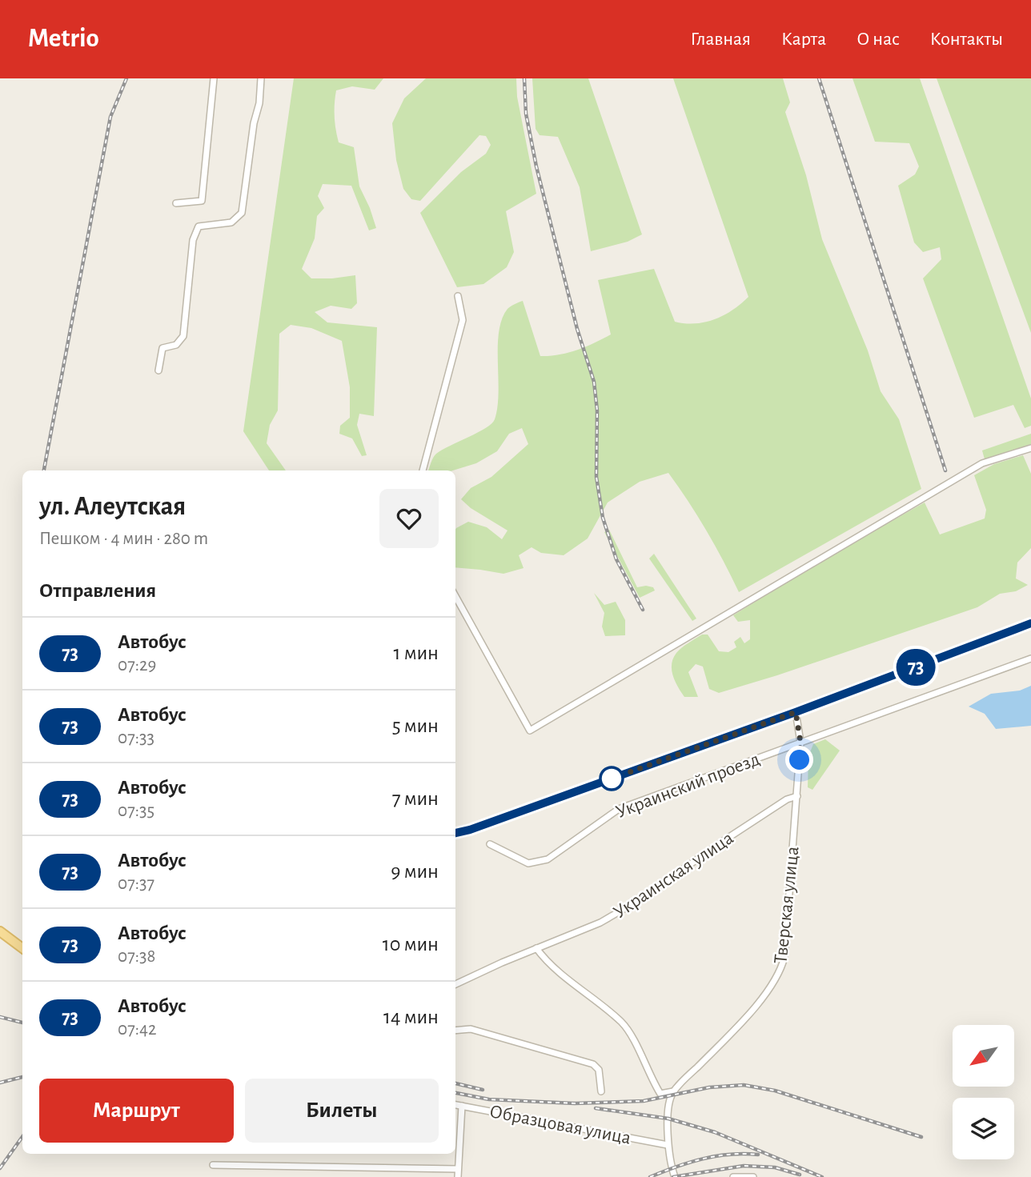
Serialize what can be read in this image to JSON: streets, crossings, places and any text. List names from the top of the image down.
{
  "streets": {
    "street": [
      "Украинский проезд",
      "Украинская улица",
      "Тверская улица",
      "Образцовая улица"
    ]
  },
  "crossings": [
    ["Украинский проезд", "Тверская улица"],
    ["Украинская улица", "Тверская улица"]
  ],
  "lines": ["bus line 73"],
  "north": "bottom left",
  "page": {
    "header": "Metrio",
    "nav": [
      "Главная",
      "Карта",
      "О нас",
      "Контакты"
    ],
    "on_map": "73",
    "heading": [
      ["ул. Алеутская", "Пешком · 4 мин · 280 m"],
      "Отправления"
    ],
    "list": [
      {
        "mark": "73",
        "name": "Автобус",
        "note": "07:29",
        "value": "1 мин"
      },
      {
        "mark": "73",
        "name": "Автобус",
        "note": "07:33",
        "value": "5 мин"
      },
      {
        "mark": "73",
        "name": "Автобус",
        "note": "07:35",
        "value": "7 мин"
      },
      {
        "mark": "73",
        "name": "Автобус",
        "note": "07:37",
        "value": "9 мин"
      },
      {
        "mark": "73",
        "name": "Автобус",
        "note": "07:38",
        "value": "10 мин"
      },
      {
        "mark": "73",
        "name": "Автобус",
        "note": "07:42",
        "value": "14 мин"
      }
    ],
    "buttons": ["Маршрут", "Билеты"]
  }
}
